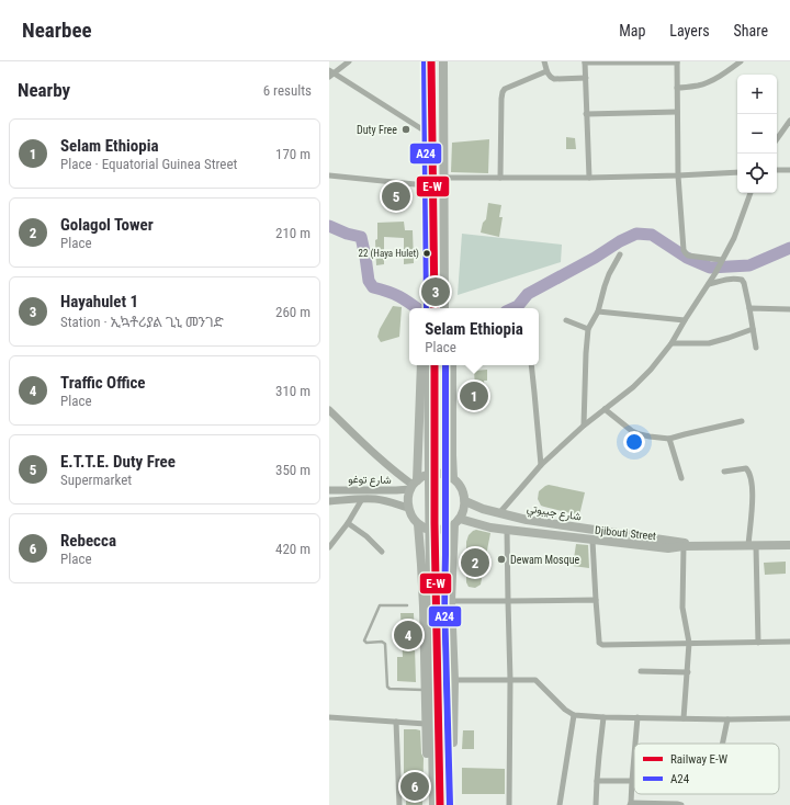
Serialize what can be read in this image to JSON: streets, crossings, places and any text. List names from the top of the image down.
{
  "streets": {
    "main road": ["شارع جيبوتي", "Djibouti Street"],
    "street": ["شارع توغو"]
  },
  "crossings": [
    ["شارع توغو", "شارع جيبوتي"],
    ["شارع توغو", "Djibouti Street"],
    ["شارع جيبوتي", "Djibouti Street"]
  ],
  "places": ["Duty Free", "22 (Haya Hulet)", "Dewam Mosque"],
  "lines": ["rail line E-W", "transit line A24"],
  "legend": ["Railway E-W", "A24"],
  "page": {
    "header": "Nearbee",
    "nav": ["Map", "Layers", "Share"],
    "heading": ["Nearby", "6 results"],
    "map_buttons": ["+", "−"],
    "list": [
      {
        "mark": "1",
        "name": "Selam Ethiopia",
        "note": "Place · Equatorial Guinea Street",
        "value": "170 m"
      },
      {
        "mark": "2",
        "name": "Golagol Tower",
        "note": "Place",
        "value": "210 m"
      },
      {
        "mark": "3",
        "name": "Hayahulet 1",
        "note": "Station · ኢኳቶሪያል ጊኒ መንገድ",
        "value": "260 m"
      },
      {
        "mark": "4",
        "name": "Traffic Office",
        "note": "Place",
        "value": "310 m"
      },
      {
        "mark": "5",
        "name": "E.T.T.E. Duty Free",
        "note": "Supermarket",
        "value": "350 m"
      },
      {
        "mark": "6",
        "name": "Rebecca",
        "note": "Place",
        "value": "420 m"
      }
    ],
    "pins": [
      "5",
      "3",
      "1",
      "2",
      "4",
      "6"
    ],
    "popup": ["Selam Ethiopia", "Place"]
  }
}
